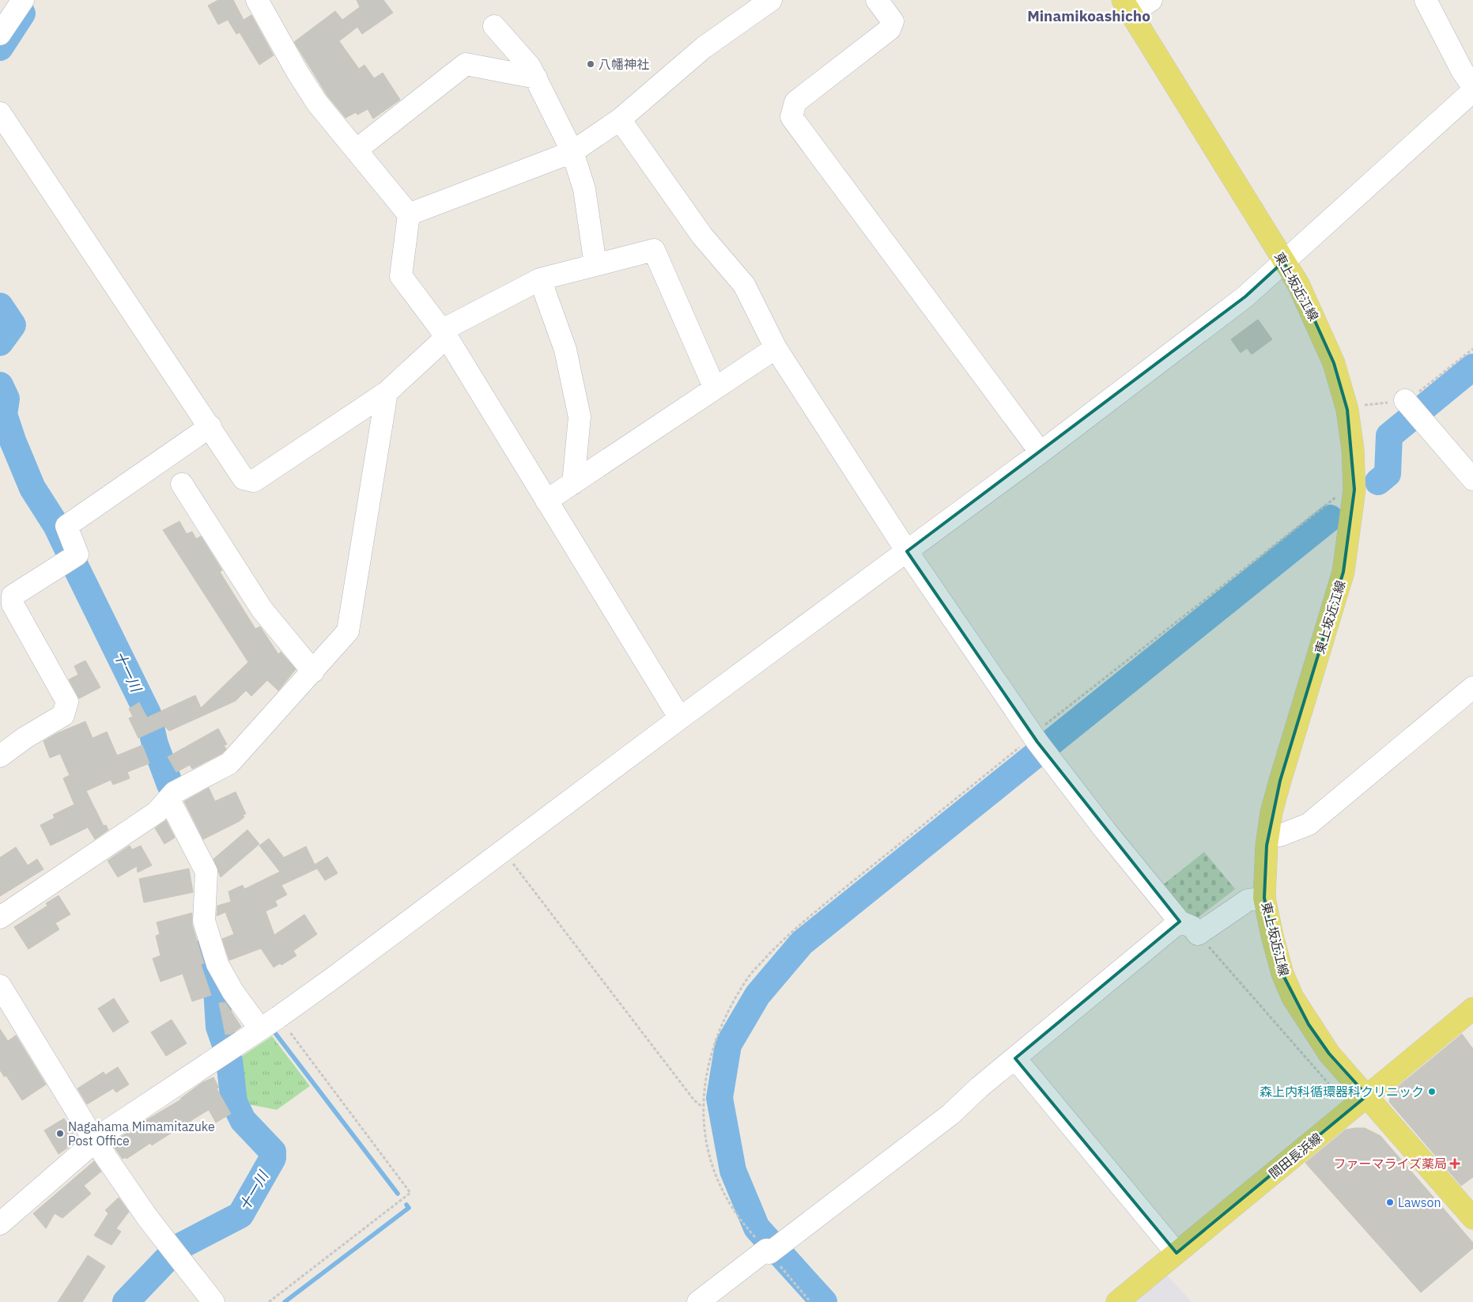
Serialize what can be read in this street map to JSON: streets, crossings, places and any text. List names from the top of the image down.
{
  "streets": {
    "main road": ["東上坂近江線", "間田長浜線"]
  },
  "crossings": [
    ["東上坂近江線", "間田長浜線"]
  ],
  "districts": ["Minamikoashicho"],
  "water": ["十一川"],
  "places": {
    "other": [
      "八幡神社",
      "森上内科循環器科クリニック",
      "Nagahama Mimamitazuke Post Office",
      "Lawson"
    ],
    "health": ["ファーマライズ薬局"]
  }
}
